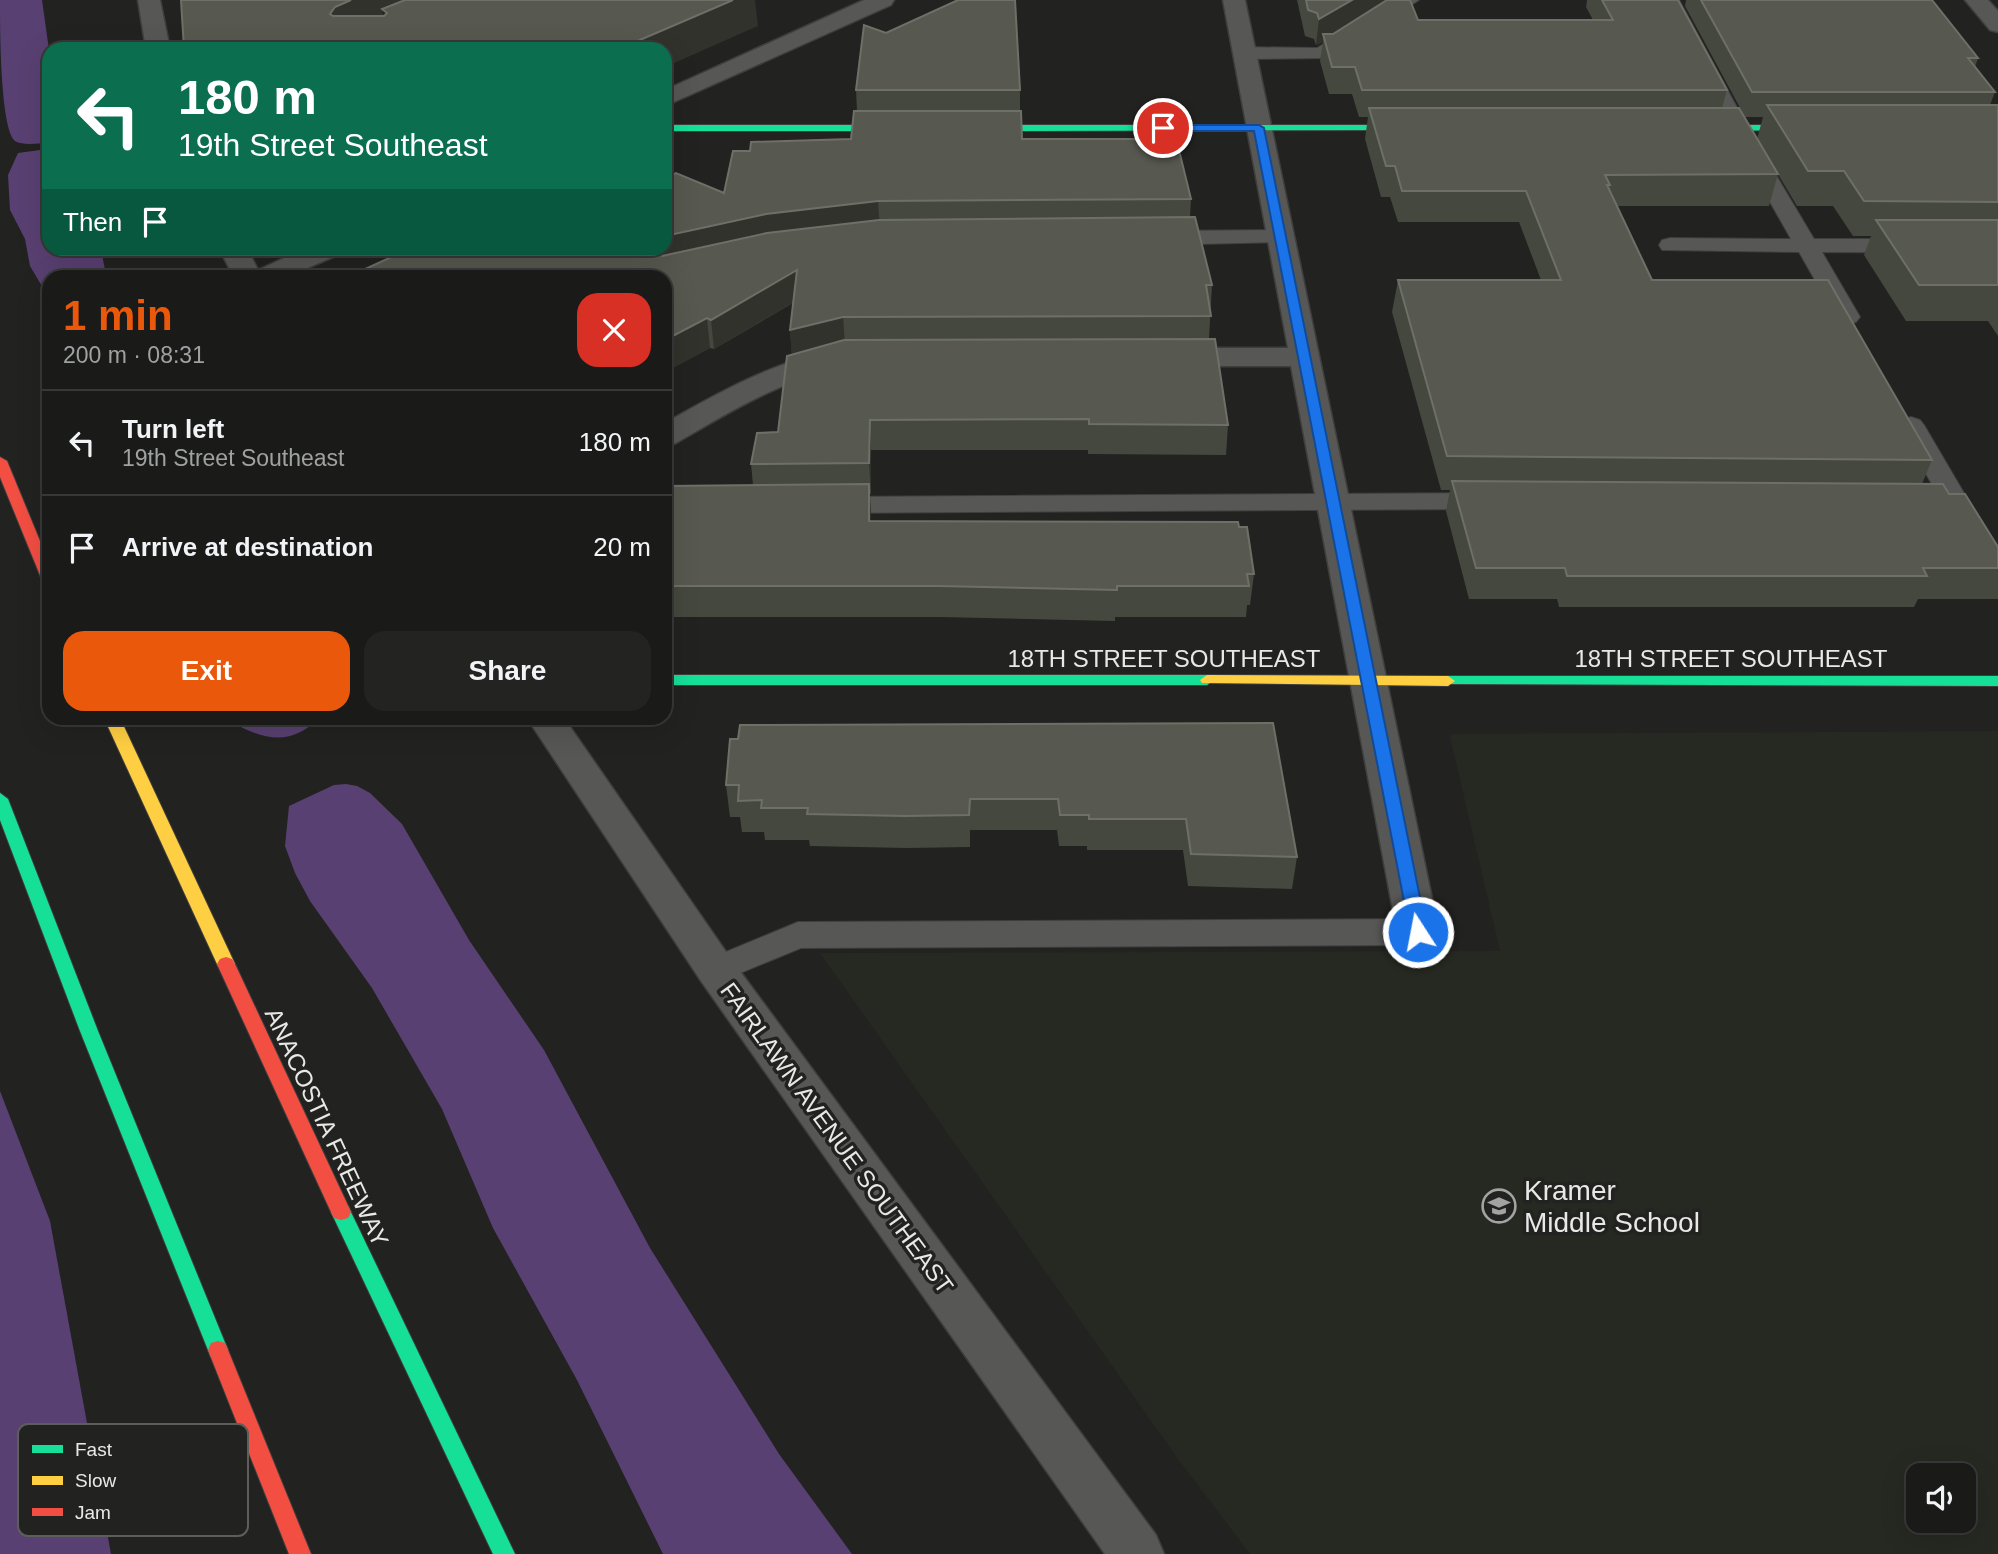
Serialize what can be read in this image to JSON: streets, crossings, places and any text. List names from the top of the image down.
{
  "streets": {
    "main road": ["18TH STREET SOUTHEAST", "ANACOSTIA FREEWAY"],
    "street": ["FAIRLAWN AVENUE SOUTHEAST"]
  },
  "places": {
    "school or university": ["Kramer Middle School"]
  },
  "legend": ["Fast", "Slow", "Jam"],
  "page": {
    "turn": ["180 m", "19th Street Southeast"],
    "then": "Then",
    "heading": ["1 min", "200 m · 08:31"],
    "list": [
      {
        "name": "Turn left",
        "note": "19th Street Southeast",
        "value": "180 m"
      },
      {
        "name": "Arrive at destination",
        "value": "20 m"
      }
    ],
    "buttons": ["Exit", "Share"]
  }
}
